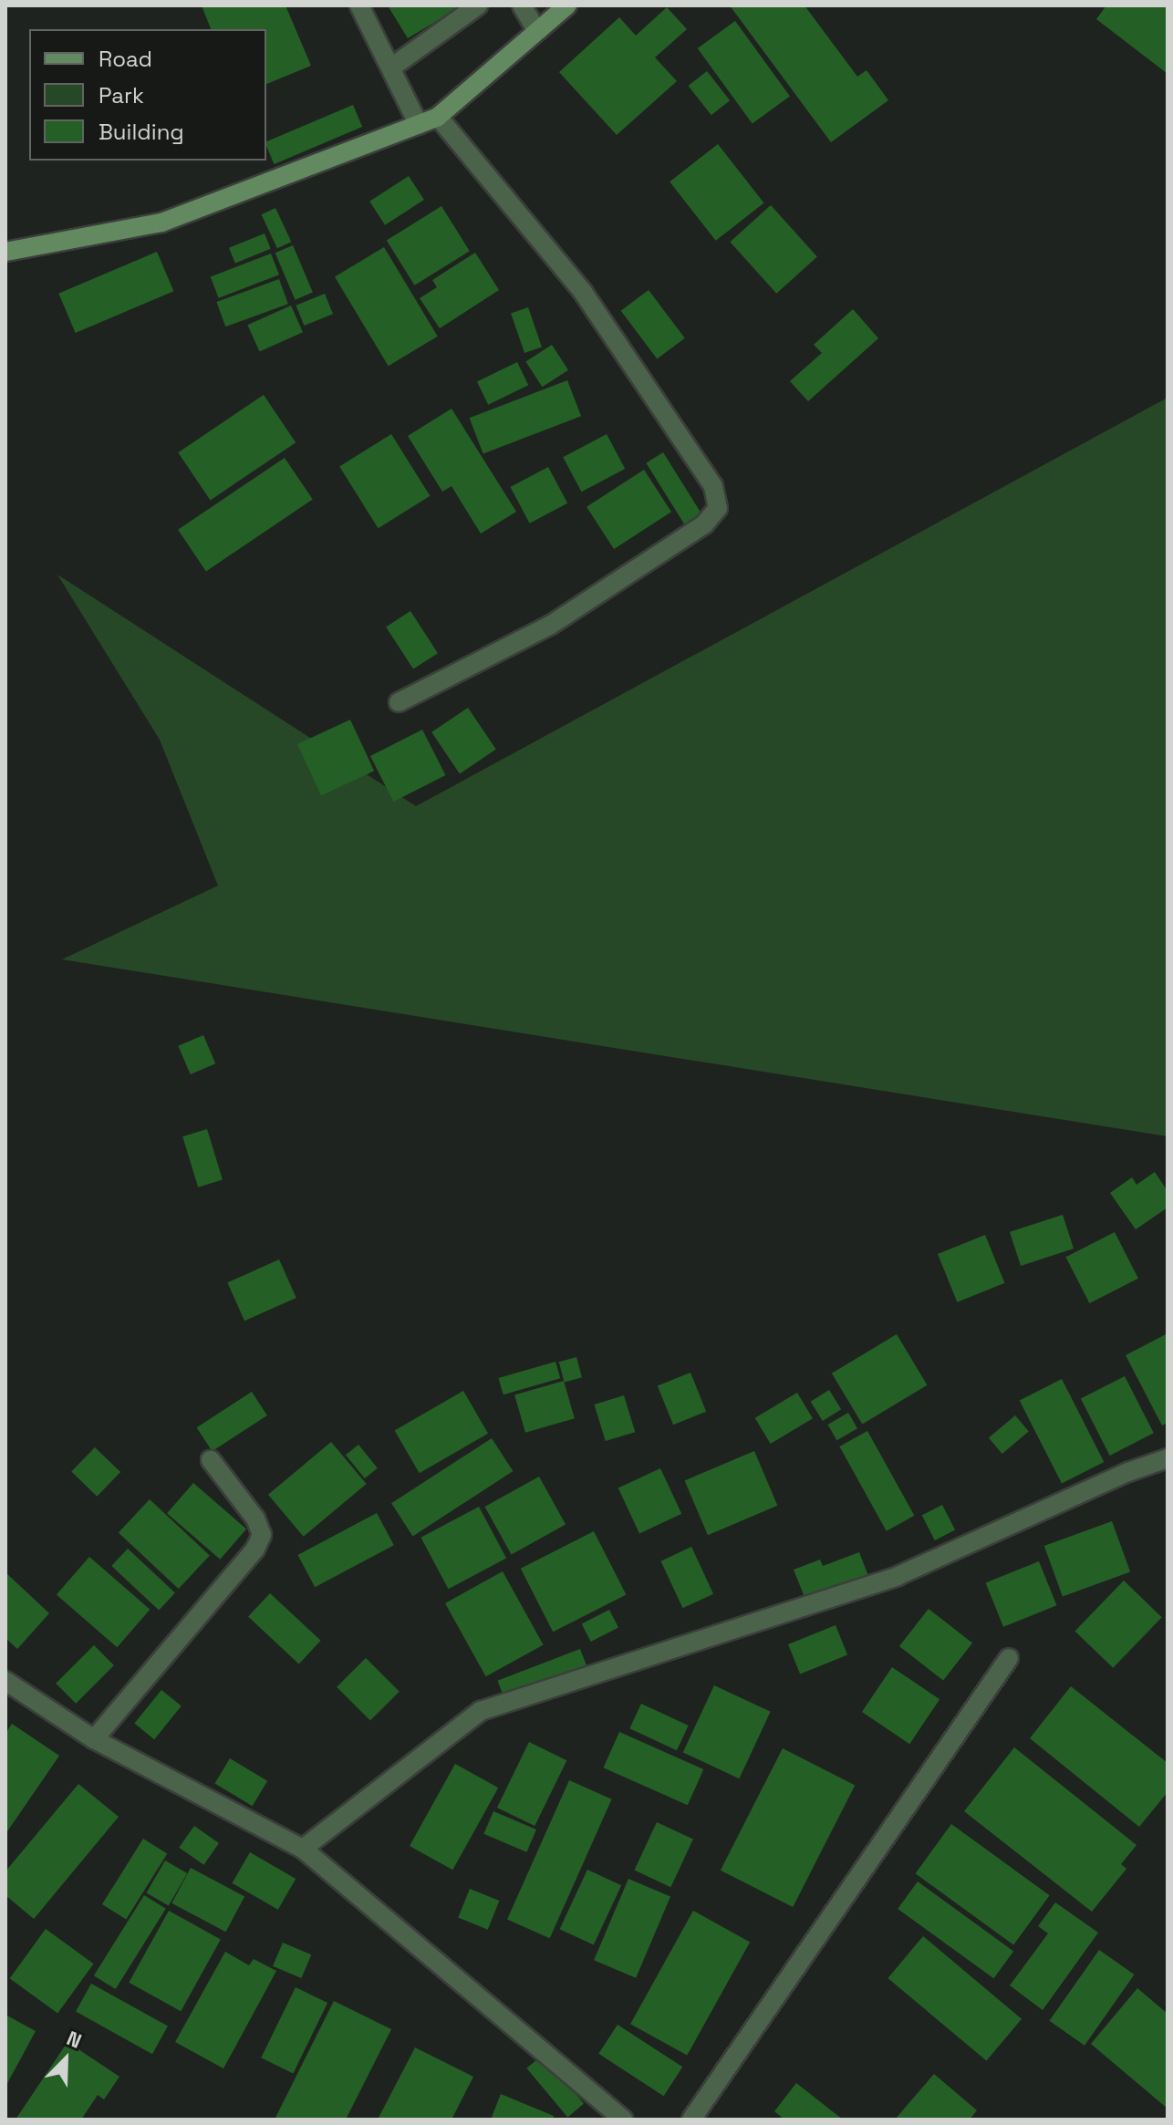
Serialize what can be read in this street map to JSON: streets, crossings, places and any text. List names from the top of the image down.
{
  "legend": ["Road", "Park", "Building"],
  "north": "top right"
}
